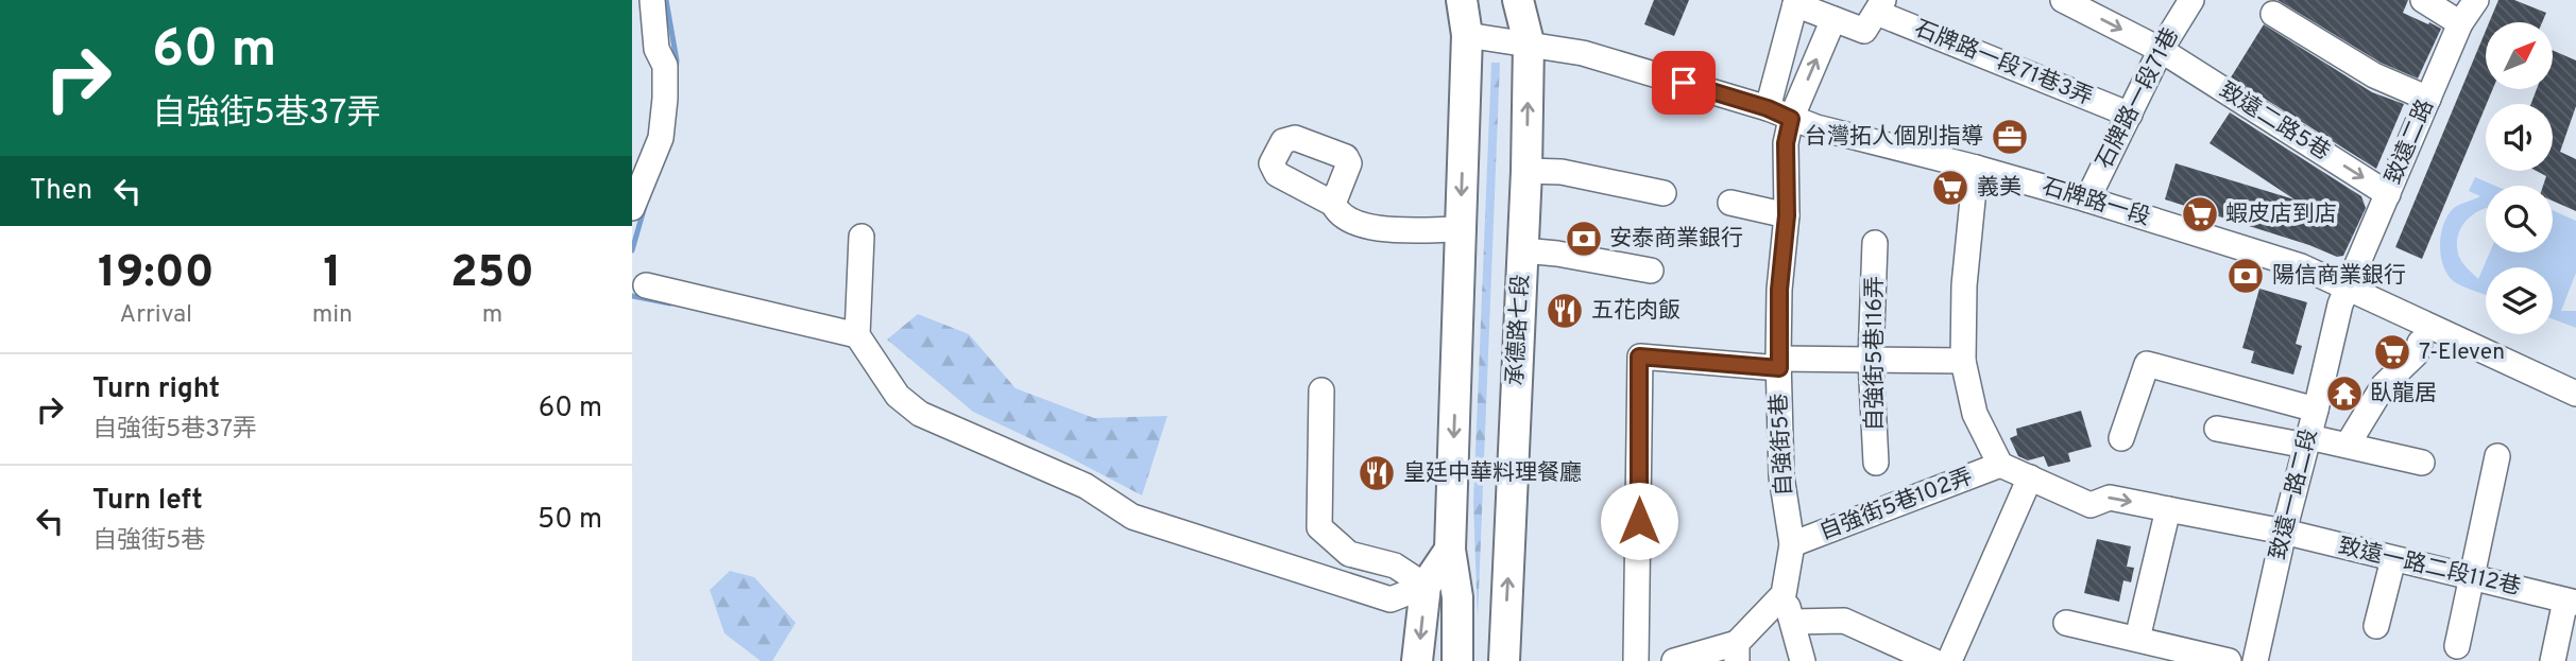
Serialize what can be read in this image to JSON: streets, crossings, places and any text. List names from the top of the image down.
{
  "streets": {
    "main road": ["承德路七段"],
    "street": [
      "石牌路一段71巷3弄",
      "石牌路一段71巷",
      "致遠二路5巷",
      "致遠二路",
      "石牌路一段",
      "自強街5巷116弄",
      "自強街5巷",
      "致遠一路二段",
      "自強街5巷102弄",
      "致遠一路二段112巷"
    ]
  },
  "crossings": [
    ["石牌路一段71巷3弄", "石牌路一段71巷"],
    ["石牌路一段71巷", "致遠二路5巷"],
    ["石牌路一段71巷", "石牌路一段"],
    ["致遠二路5巷", "致遠二路"],
    ["致遠二路", "石牌路一段"],
    ["致遠二路", "致遠一路二段"],
    ["石牌路一段", "承德路七段"],
    ["石牌路一段", "自強街5巷"],
    ["石牌路一段", "致遠一路二段"],
    ["自強街5巷", "自強街5巷102弄"],
    ["致遠一路二段", "致遠一路二段112巷"],
    ["自強街5巷102弄", "致遠一路二段112巷"]
  ],
  "places": {
    "office": ["台灣拓人個別指導"],
    "supermarket": ["義美", "蝦皮店到店", "7-Eleven"],
    "bank": ["安泰商業銀行", "陽信商業銀行"],
    "restaurant": ["五花肉飯", "皇廷中華料理餐廳"],
    "temple": ["臥龍居"]
  },
  "north": "top right",
  "page": {
    "turn": ["60 m", "自強街5巷37弄"],
    "then": "Then",
    "eta": [
      "19:00",
      "Arrival",
      "1",
      "min",
      "250",
      "m"
    ],
    "list": [
      {
        "name": "Turn right",
        "note": "自強街5巷37弄",
        "value": "60 m"
      },
      {
        "name": "Turn left",
        "note": "自強街5巷",
        "value": "50 m"
      }
    ]
  }
}
